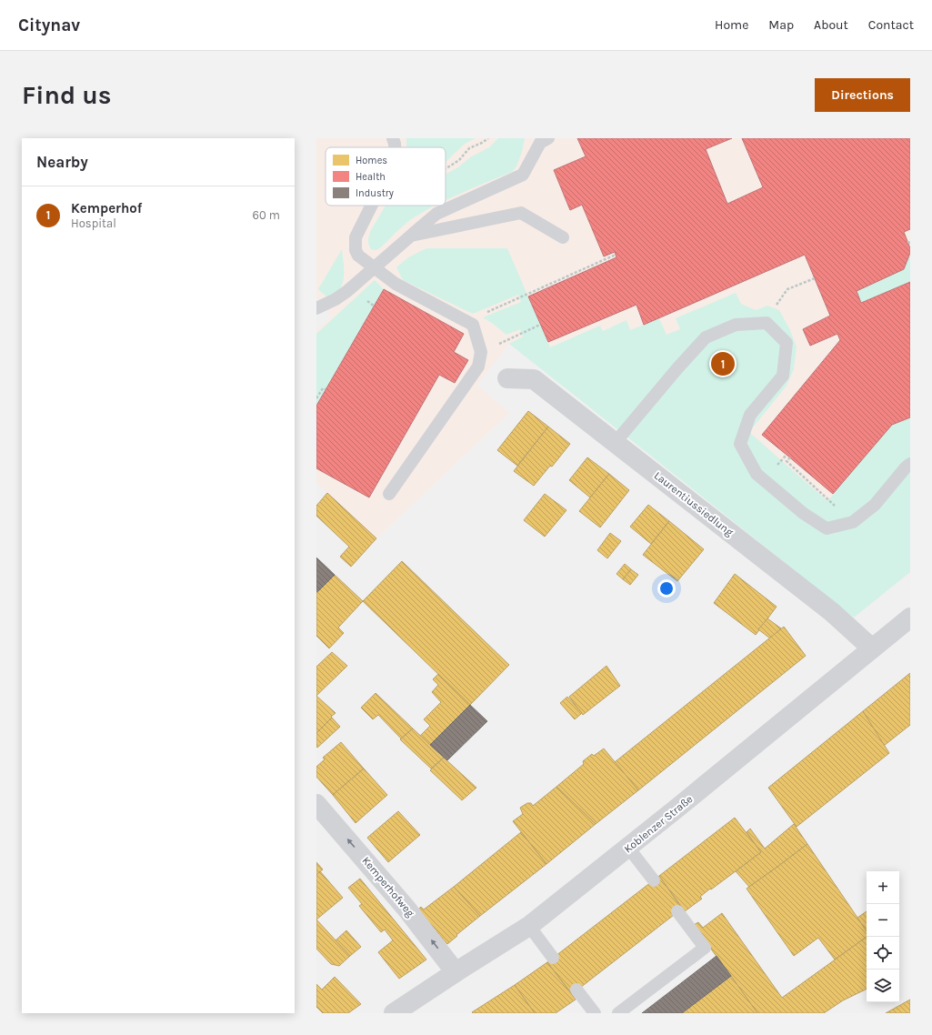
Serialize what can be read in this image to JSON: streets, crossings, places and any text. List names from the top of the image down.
{
  "streets": {
    "street": ["Laurentiussiedlung", "Koblenzer Straße", "Kemperhofweg"]
  },
  "crossings": [
    ["Laurentiussiedlung", "Koblenzer Straße"],
    ["Koblenzer Straße", "Kemperhofweg"]
  ],
  "one_way": ["Kemperhofweg"],
  "legend": ["Homes", "Health", "Industry"],
  "page": {
    "header": "Citynav",
    "nav": [
      "Home",
      "Map",
      "About",
      "Contact"
    ],
    "buttons": "Directions",
    "title": "Find us",
    "heading": "Nearby",
    "list": [
      {
        "mark": "1",
        "name": "Kemperhof",
        "note": "Hospital",
        "value": "60 m"
      }
    ],
    "pins": "1",
    "map_buttons": ["+", "−"]
  }
}
